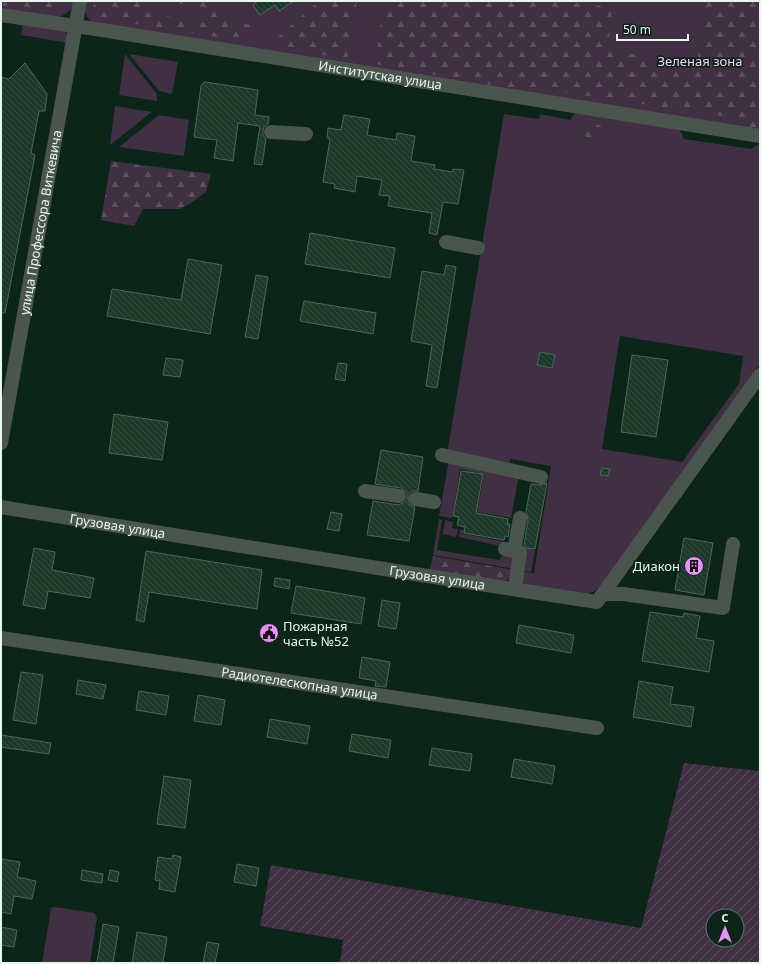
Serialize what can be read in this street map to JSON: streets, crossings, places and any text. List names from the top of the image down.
{
  "streets": {
    "street": [
      "Институтская улица",
      "улица Профессора Виткевича",
      "Грузовая улица",
      "Радиотелескопная улица"
    ]
  },
  "crossings": [
    ["Институтская улица", "улица Профессора Виткевича"]
  ],
  "parks": ["Зеленая зона"],
  "places": {
    "building": ["Диакон"],
    "public building": ["Пожарная часть №52"]
  },
  "scale_bar": "50 m",
  "north": "top"
}
